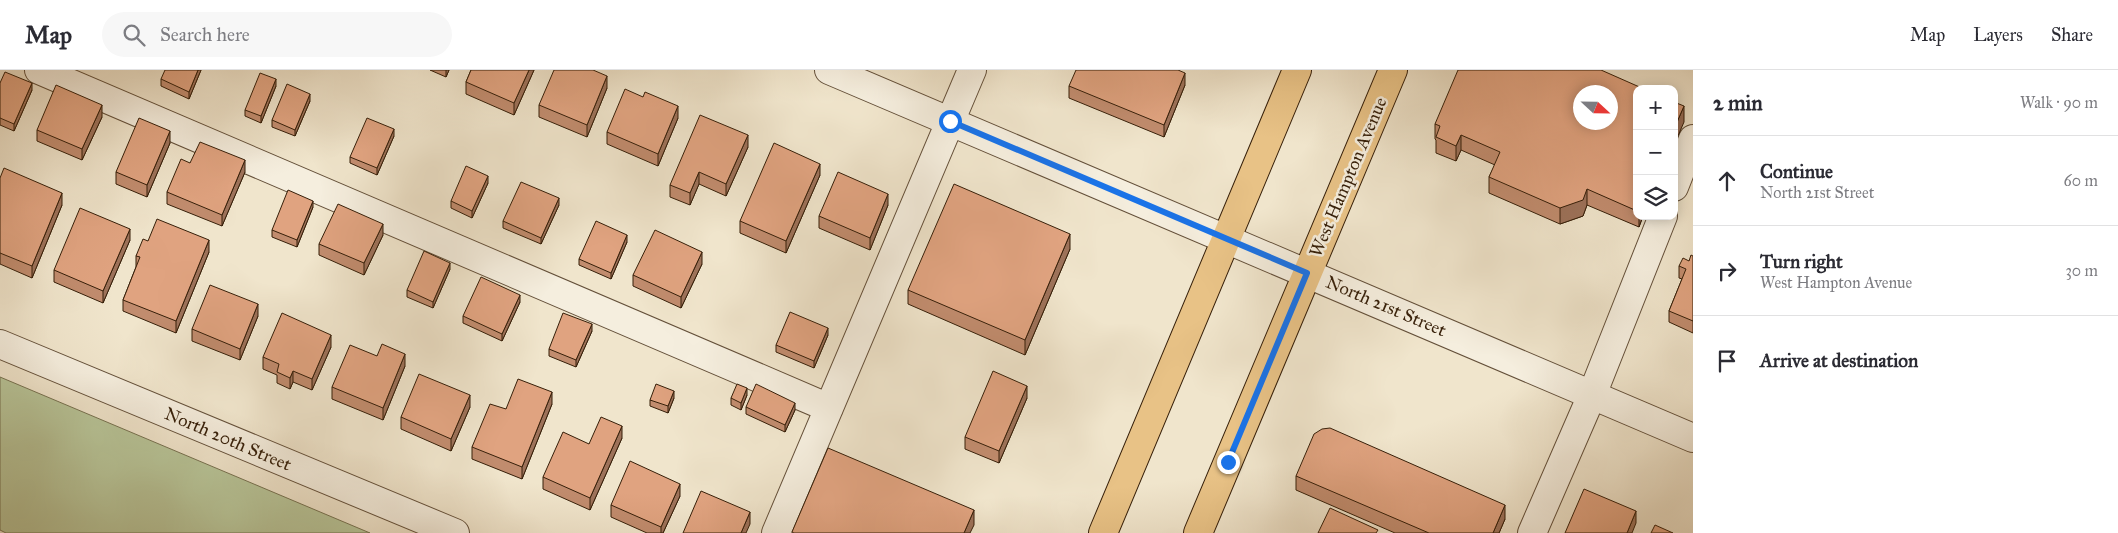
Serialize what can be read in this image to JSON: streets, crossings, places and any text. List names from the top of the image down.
{
  "streets": {
    "main road": ["West Hampton Avenue"],
    "street": ["North 21st Street", "North 20th Street"]
  },
  "crossings": [
    ["West Hampton Avenue", "North 21st Street"]
  ],
  "north": "right",
  "page": {
    "header": "Map",
    "search": "Search here",
    "nav": ["Map", "Layers", "Share"],
    "heading": ["2 min", "Walk · 90 m"],
    "map_buttons": ["+", "−"],
    "list": [
      ["Continue", "North 21st Street", "60 m"],
      ["Turn right", "West Hampton Avenue", "30 m"],
      "Arrive at destination"
    ]
  }
}
